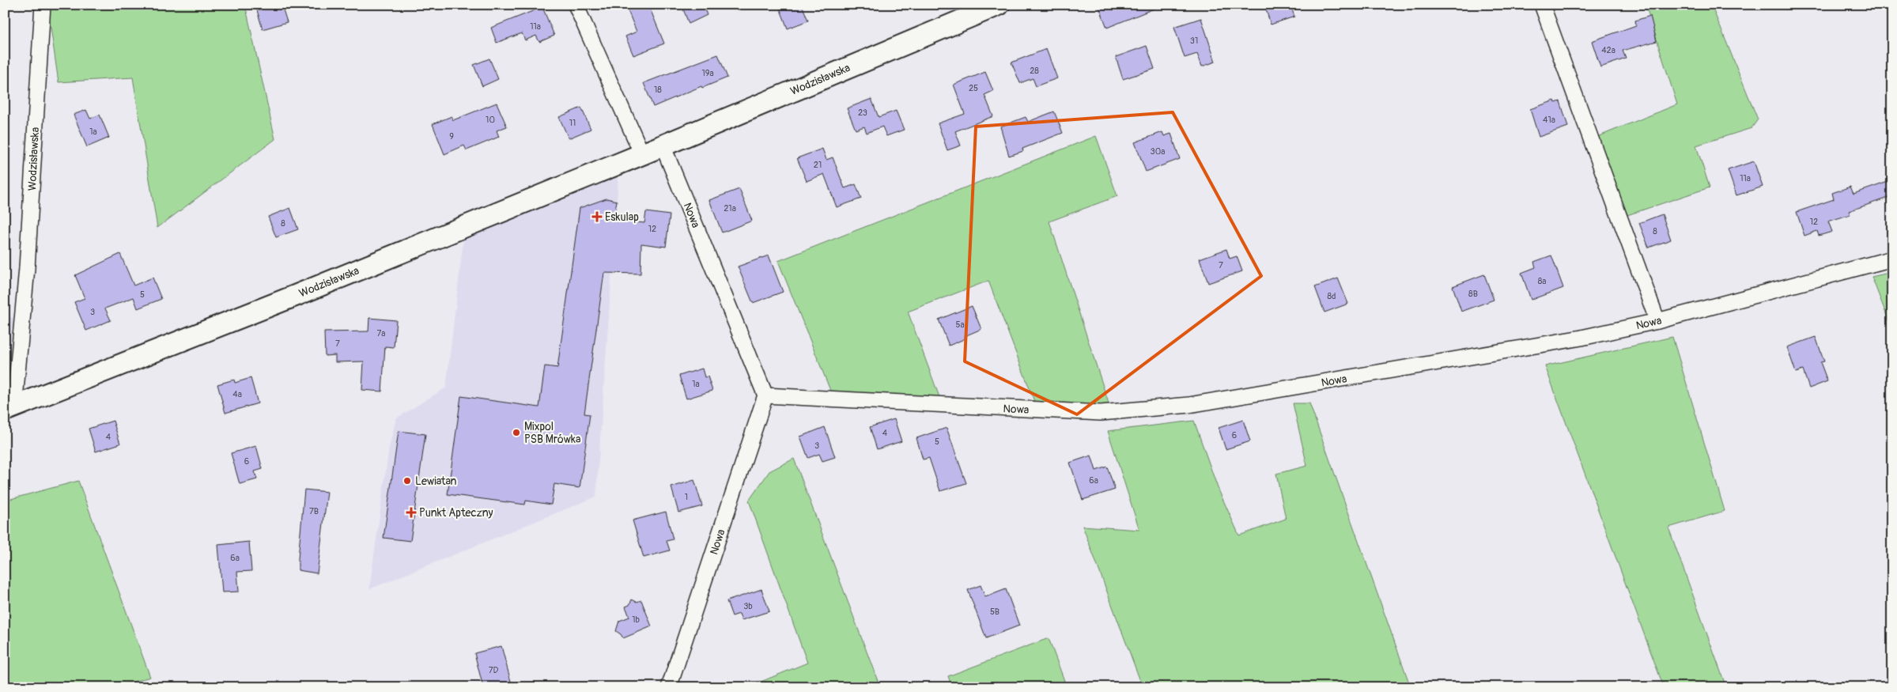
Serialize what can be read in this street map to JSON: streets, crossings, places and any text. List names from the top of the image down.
{
  "streets": {
    "street": ["Wodzisławska", "Nowa"]
  },
  "crossings": [
    ["Wodzisławska", "Nowa"]
  ],
  "places": {
    "health": ["Eskulap", "Punkt Apteczny"],
    "other": ["Mixpol PSB Mrówka", "Lewiatan"]
  },
  "house_numbers": [
    "11a",
    "31",
    "42a",
    "28",
    "19a",
    "25",
    "18",
    "23",
    "10",
    "41a",
    "11",
    "1a",
    "9",
    "30a",
    "21",
    "11a",
    "21a",
    "12",
    "8",
    "12",
    "8",
    "7",
    "8a",
    "8B",
    "5",
    "8d",
    "3",
    "5a",
    "7a",
    "7",
    "1a",
    "4a",
    "4",
    "6",
    "4",
    "5",
    "3",
    "6",
    "6a",
    "1",
    "7B",
    "6a",
    "3b",
    "5B",
    "1b",
    "7D"
  ]
}
